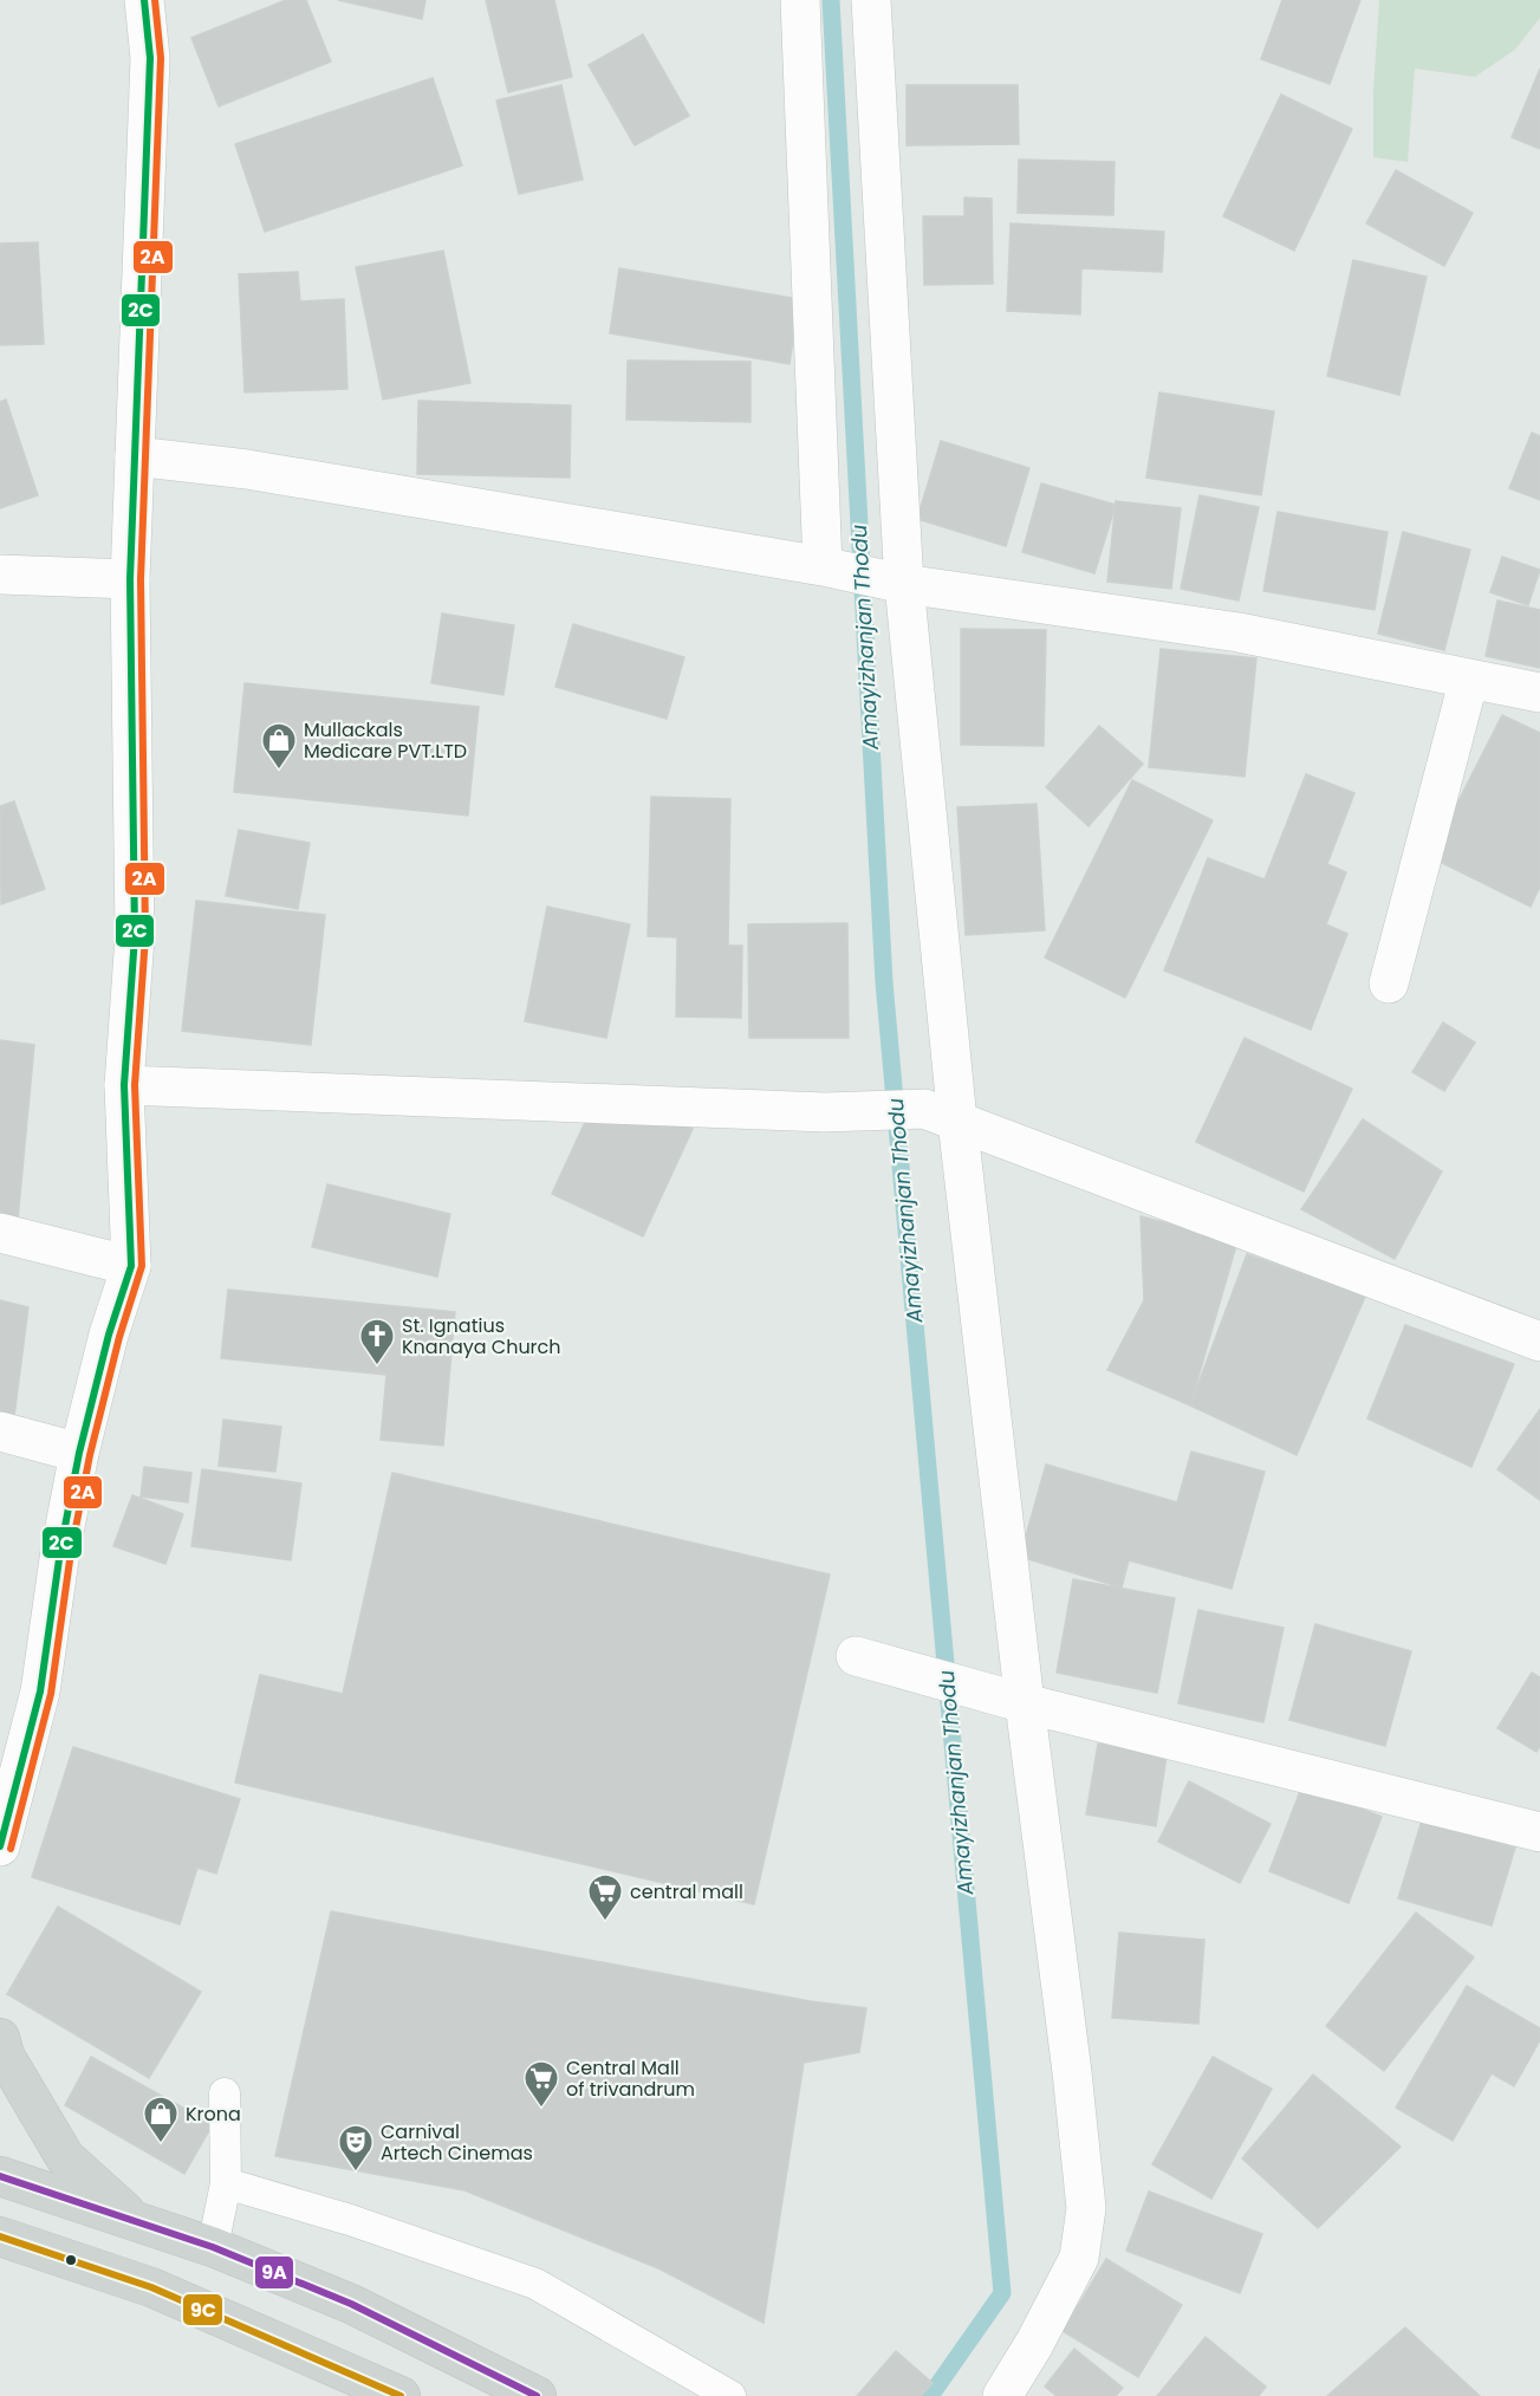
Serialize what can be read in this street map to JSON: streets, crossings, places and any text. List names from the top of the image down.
{
  "water": ["Amayizhanjan Thodu"],
  "places": {
    "shop": ["Mullackals Medicare PVT.LTD", "Krona"],
    "church": ["St. Ignatius Knanaya Church"],
    "supermarket": ["central mall", "Central Mall of trivandrum"],
    "theatre": ["Carnival Artech Cinemas"]
  },
  "lines": [
    "transit line 2C",
    "transit line 2A",
    "transit line 9A",
    "transit line 9C"
  ]
}
